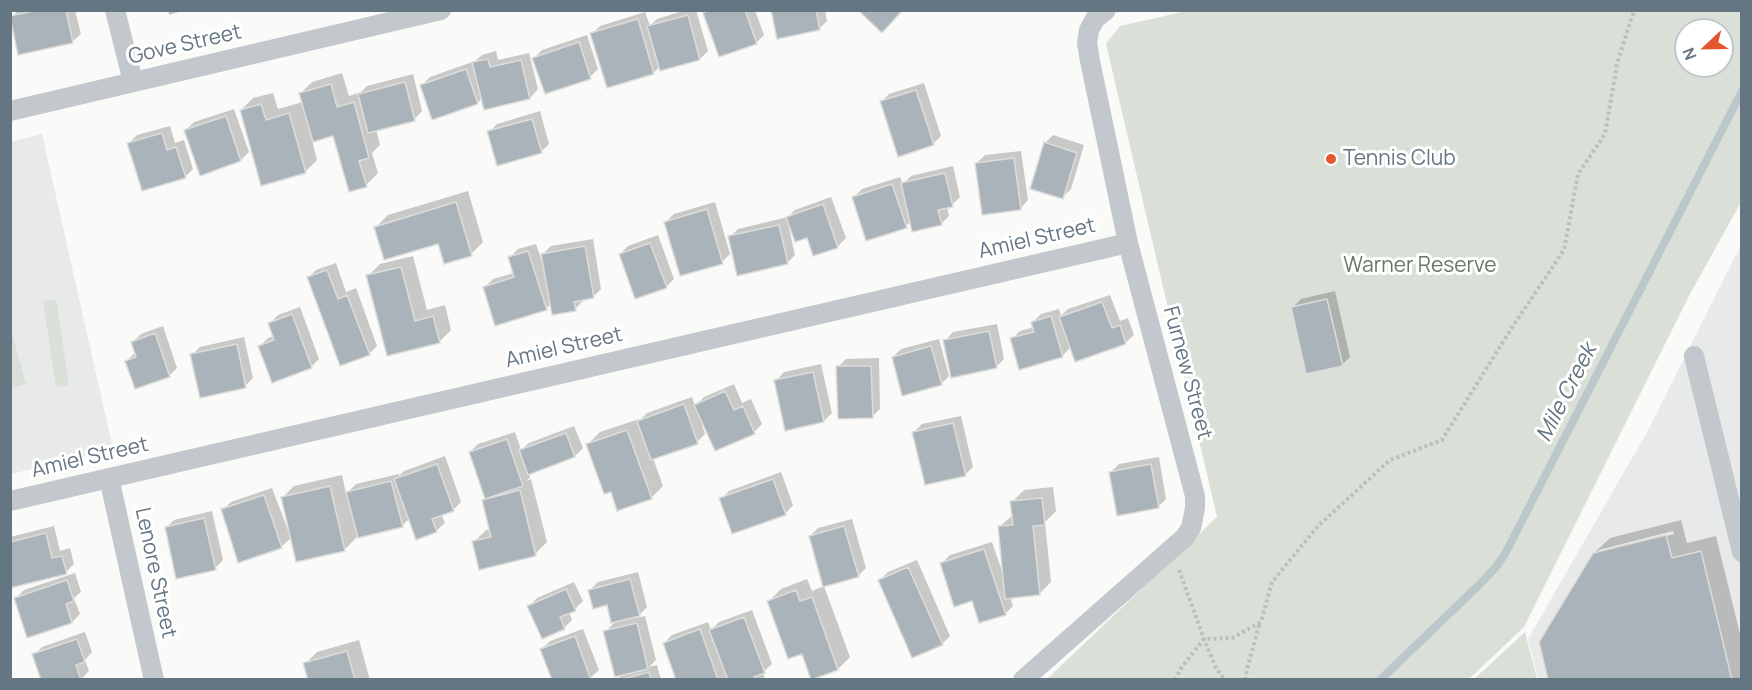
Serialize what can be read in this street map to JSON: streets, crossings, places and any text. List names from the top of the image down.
{
  "streets": {
    "street": [
      "Gove Street",
      "Amiel Street",
      "Furnew Street",
      "Lenore Street"
    ]
  },
  "crossings": [
    ["Amiel Street", "Furnew Street"],
    ["Amiel Street", "Lenore Street"]
  ],
  "water": ["Mile Creek"],
  "parks": ["Warner Reserve"],
  "places": ["Tennis Club"],
  "north": "left"
}
